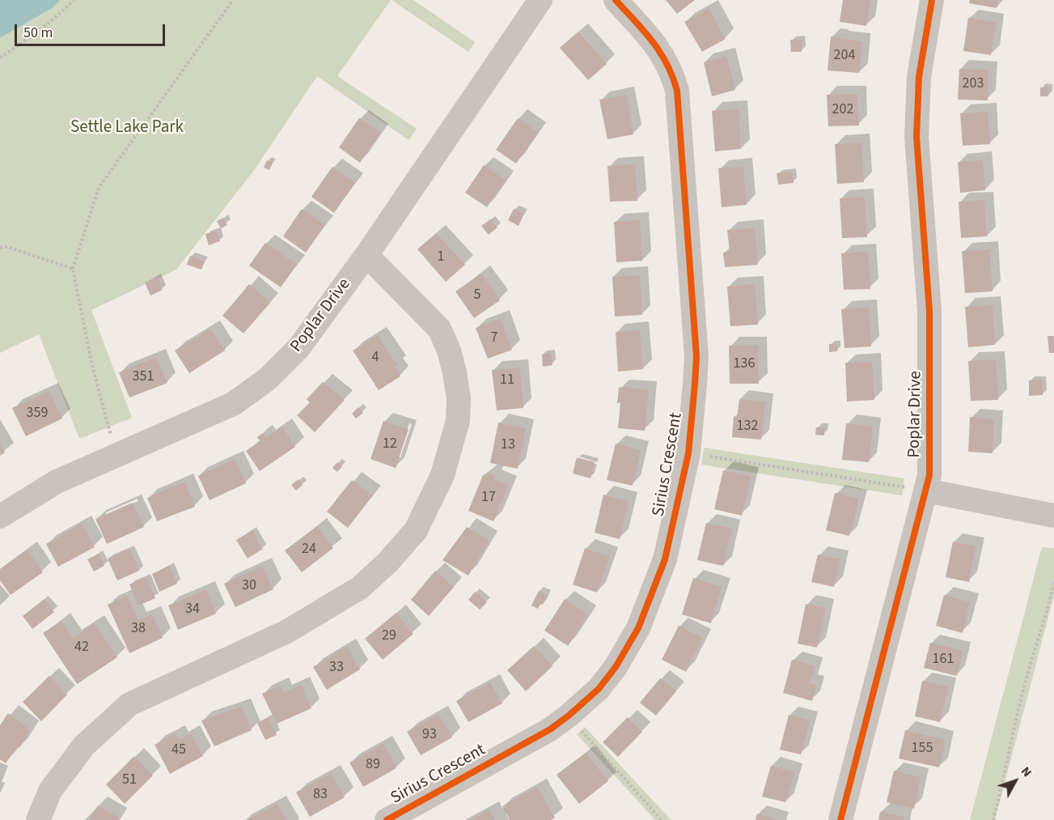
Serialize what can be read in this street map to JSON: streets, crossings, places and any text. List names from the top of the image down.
{
  "streets": {
    "street": ["Poplar Drive", "Sirius Crescent"]
  },
  "parks": ["Settle Lake Park"],
  "house_numbers": [
    "204",
    "203",
    "202",
    "1",
    "5",
    "7",
    "4",
    "136",
    "351",
    "11",
    "359",
    "132",
    "12",
    "13",
    "17",
    "24",
    "30",
    "34",
    "38",
    "29",
    "42",
    "161",
    "33",
    "93",
    "155",
    "45",
    "89",
    "51",
    "83"
  ],
  "scale_bar": "50 m",
  "north": "top right"
}
